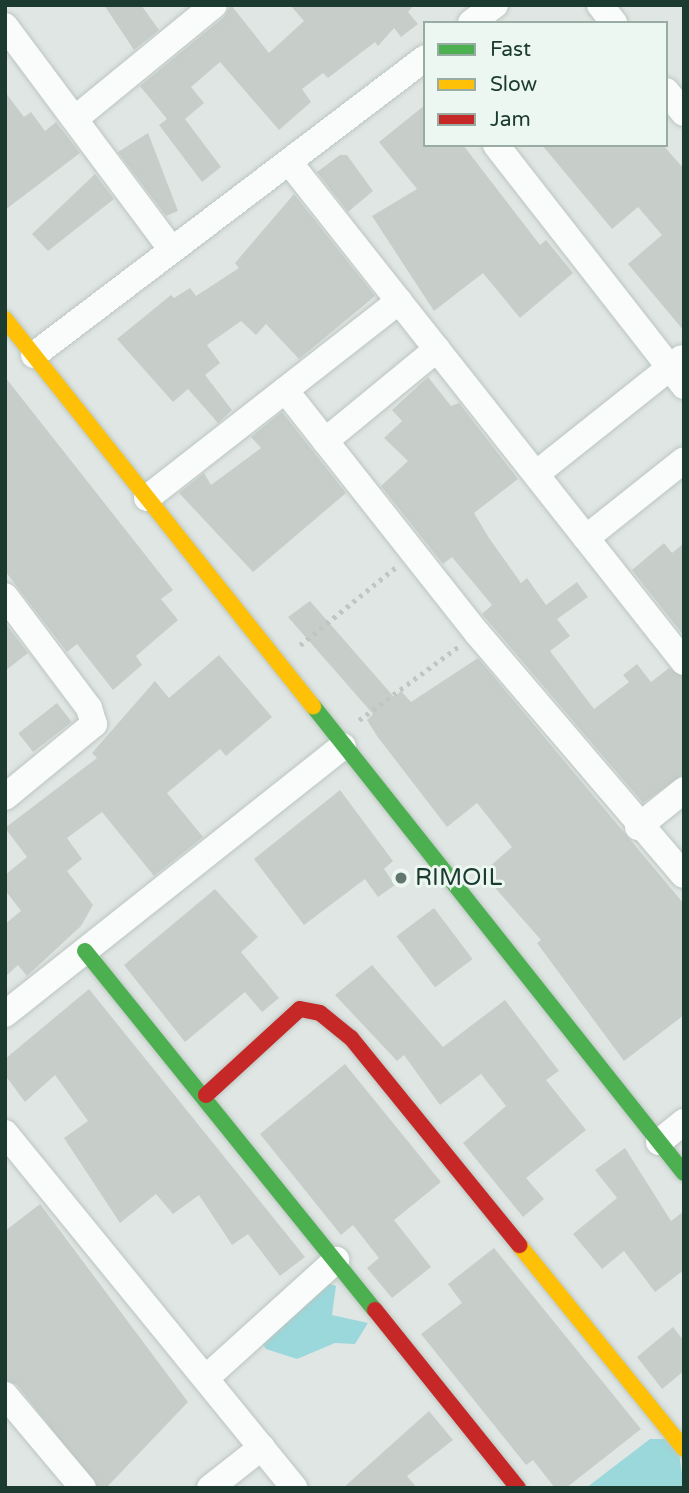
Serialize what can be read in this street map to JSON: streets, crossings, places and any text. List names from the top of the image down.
{
  "places": ["RIMOIL"],
  "legend": ["Fast", "Slow", "Jam"]
}
